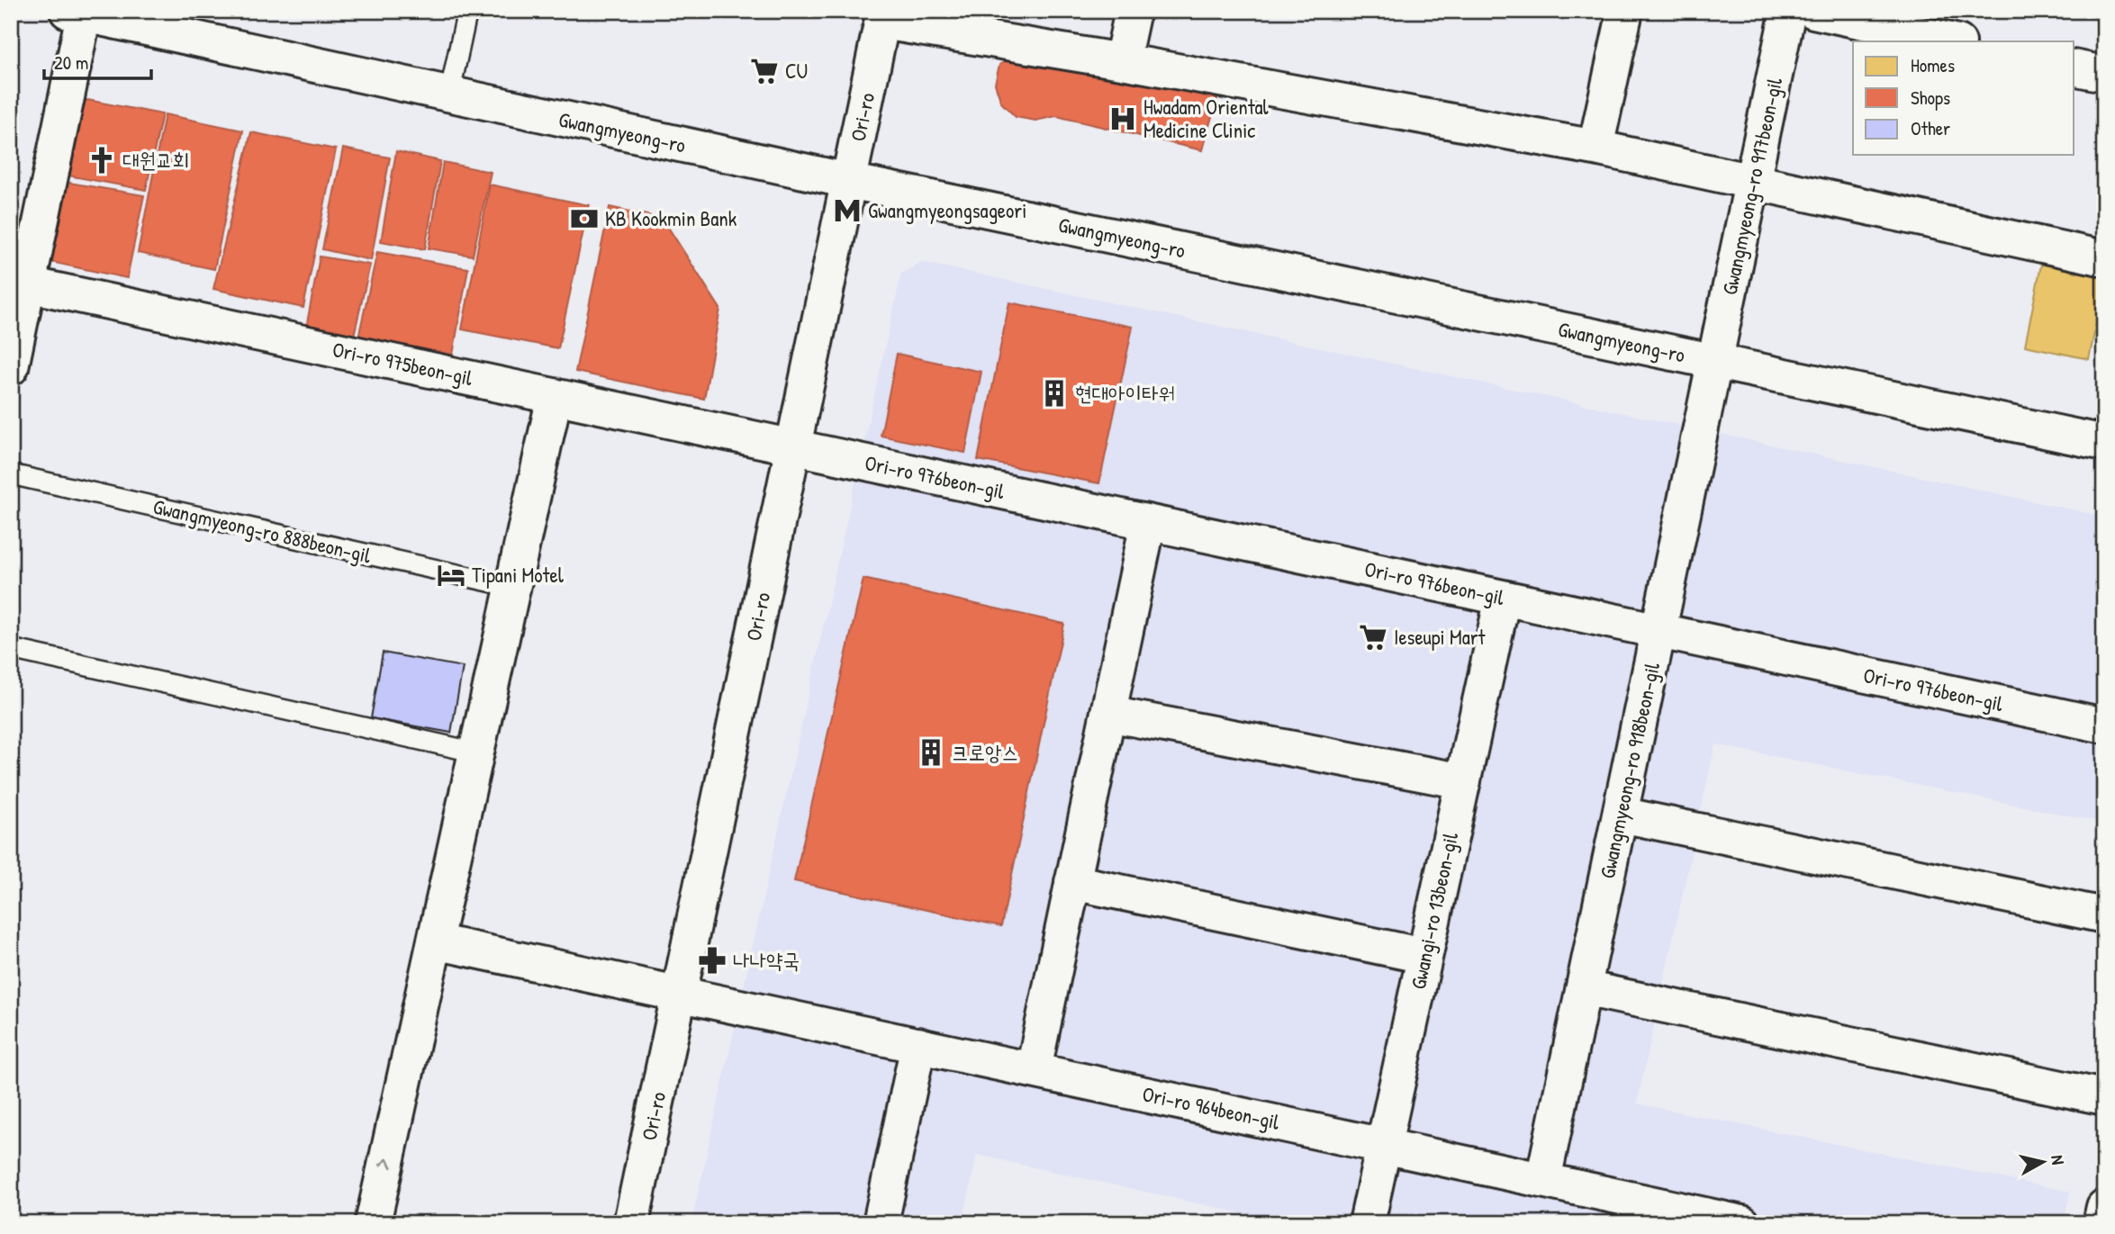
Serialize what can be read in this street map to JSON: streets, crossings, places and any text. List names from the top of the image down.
{
  "streets": {
    "street": [
      "Ori-ro",
      "Gwangmyeong-ro",
      "Gwangmyeong-ro 917beon-gil",
      "Ori-ro 975beon-gil",
      "Ori-ro 976beon-gil",
      "Gwangmyeong-ro 918beon-gil",
      "Gwangi-ro 13beon-gil",
      "Ori-ro 964beon-gil"
    ],
    "lane": ["Gwangmyeong-ro 888beon-gil"]
  },
  "crossings": [
    ["Ori-ro", "Gwangmyeong-ro"],
    ["Ori-ro", "Ori-ro 975beon-gil"],
    ["Ori-ro", "Ori-ro 976beon-gil"],
    ["Ori-ro", "Ori-ro 964beon-gil"],
    ["Gwangmyeong-ro", "Gwangmyeong-ro 917beon-gil"],
    ["Gwangmyeong-ro", "Gwangmyeong-ro 918beon-gil"],
    ["Gwangmyeong-ro 917beon-gil", "Gwangmyeong-ro 918beon-gil"],
    ["Ori-ro 975beon-gil", "Ori-ro 976beon-gil"],
    ["Ori-ro 976beon-gil", "Gwangmyeong-ro 918beon-gil"],
    ["Ori-ro 976beon-gil", "Gwangi-ro 13beon-gil"],
    ["Gwangmyeong-ro 918beon-gil", "Ori-ro 964beon-gil"],
    ["Gwangi-ro 13beon-gil", "Ori-ro 964beon-gil"]
  ],
  "places": {
    "supermarket": ["CU", "Ieseupi Mart"],
    "hospital": ["Hwadam Oriental Medicine Clinic"],
    "church": ["대원교회"],
    "metro station": ["Gwangmyeongsageori"],
    "bank": ["KB Kookmin Bank"],
    "building": ["현대아이타워", "크로앙스"],
    "hotel": ["Tipani Motel"],
    "pharmacy": ["나나약국"]
  },
  "legend": ["Homes", "Shops", "Other"],
  "scale_bar": "20 m",
  "north": "right"
}
